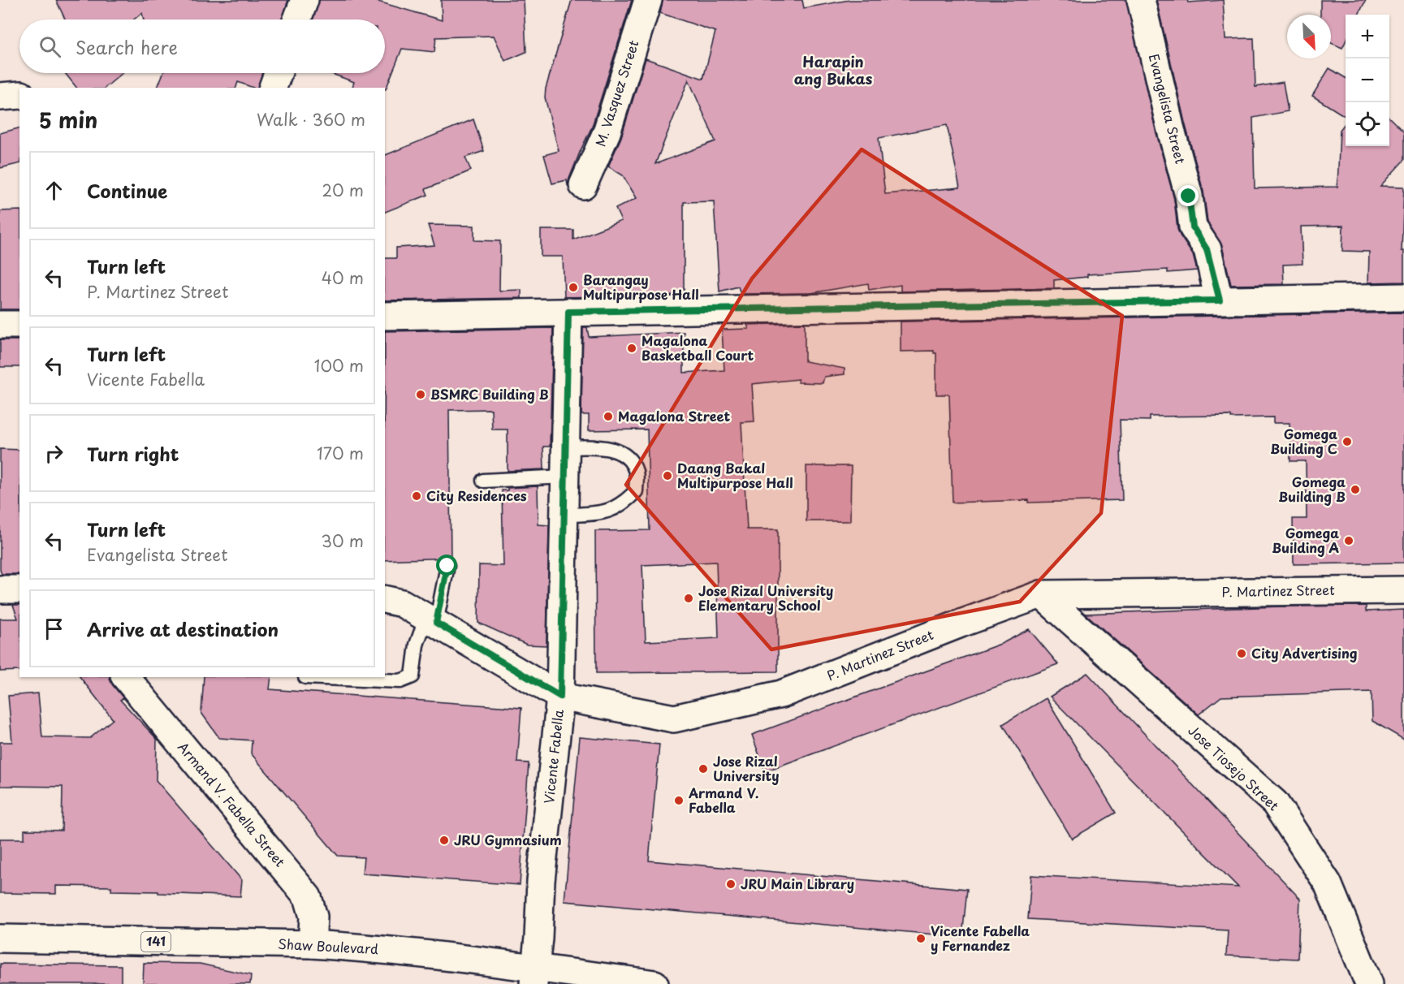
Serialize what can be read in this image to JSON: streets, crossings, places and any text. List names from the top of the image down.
{
  "streets": {
    "street": [
      "M. Vasquez Street",
      "Evangelista Street",
      "P. Martinez Street",
      "Vicente Fabella",
      "Jose Tiosejo Street",
      "Armand V. Fabella Street",
      "141",
      "Shaw Boulevard"
    ]
  },
  "crossings": [
    ["P. Martinez Street", "Vicente Fabella"],
    ["P. Martinez Street", "Jose Tiosejo Street"],
    ["Vicente Fabella", "Shaw Boulevard"],
    ["Armand V. Fabella Street", "Shaw Boulevard"]
  ],
  "districts": ["Harapin ang Bukas"],
  "places": [
    "Barangay Multipurpose Hall",
    "Magalona Basketball Court",
    "BSMRC Building B",
    "Magalona Street",
    "Gomega Building C",
    "Daang Bakal Multipurpose Hall",
    "Gomega Building B",
    "City Residences",
    "Gomega Building A",
    "Jose Rizal University Elementary School",
    "City Advertising",
    "Jose Rizal University",
    "Armand V. Fabella",
    "JRU Gymnasium",
    "JRU Main Library",
    "Vicente Fabella y Fernandez"
  ],
  "north": "bottom right",
  "page": {
    "map_buttons": ["+", "−"],
    "search": "Search here",
    "heading": ["5 min", "Walk · 360 m"],
    "list": [
      ["Continue", "20 m"],
      ["Turn left", "P. Martinez Street", "40 m"],
      ["Turn left", "Vicente Fabella", "100 m"],
      ["Turn right", "170 m"],
      ["Turn left", "Evangelista Street", "30 m"],
      "Arrive at destination"
    ]
  }
}
